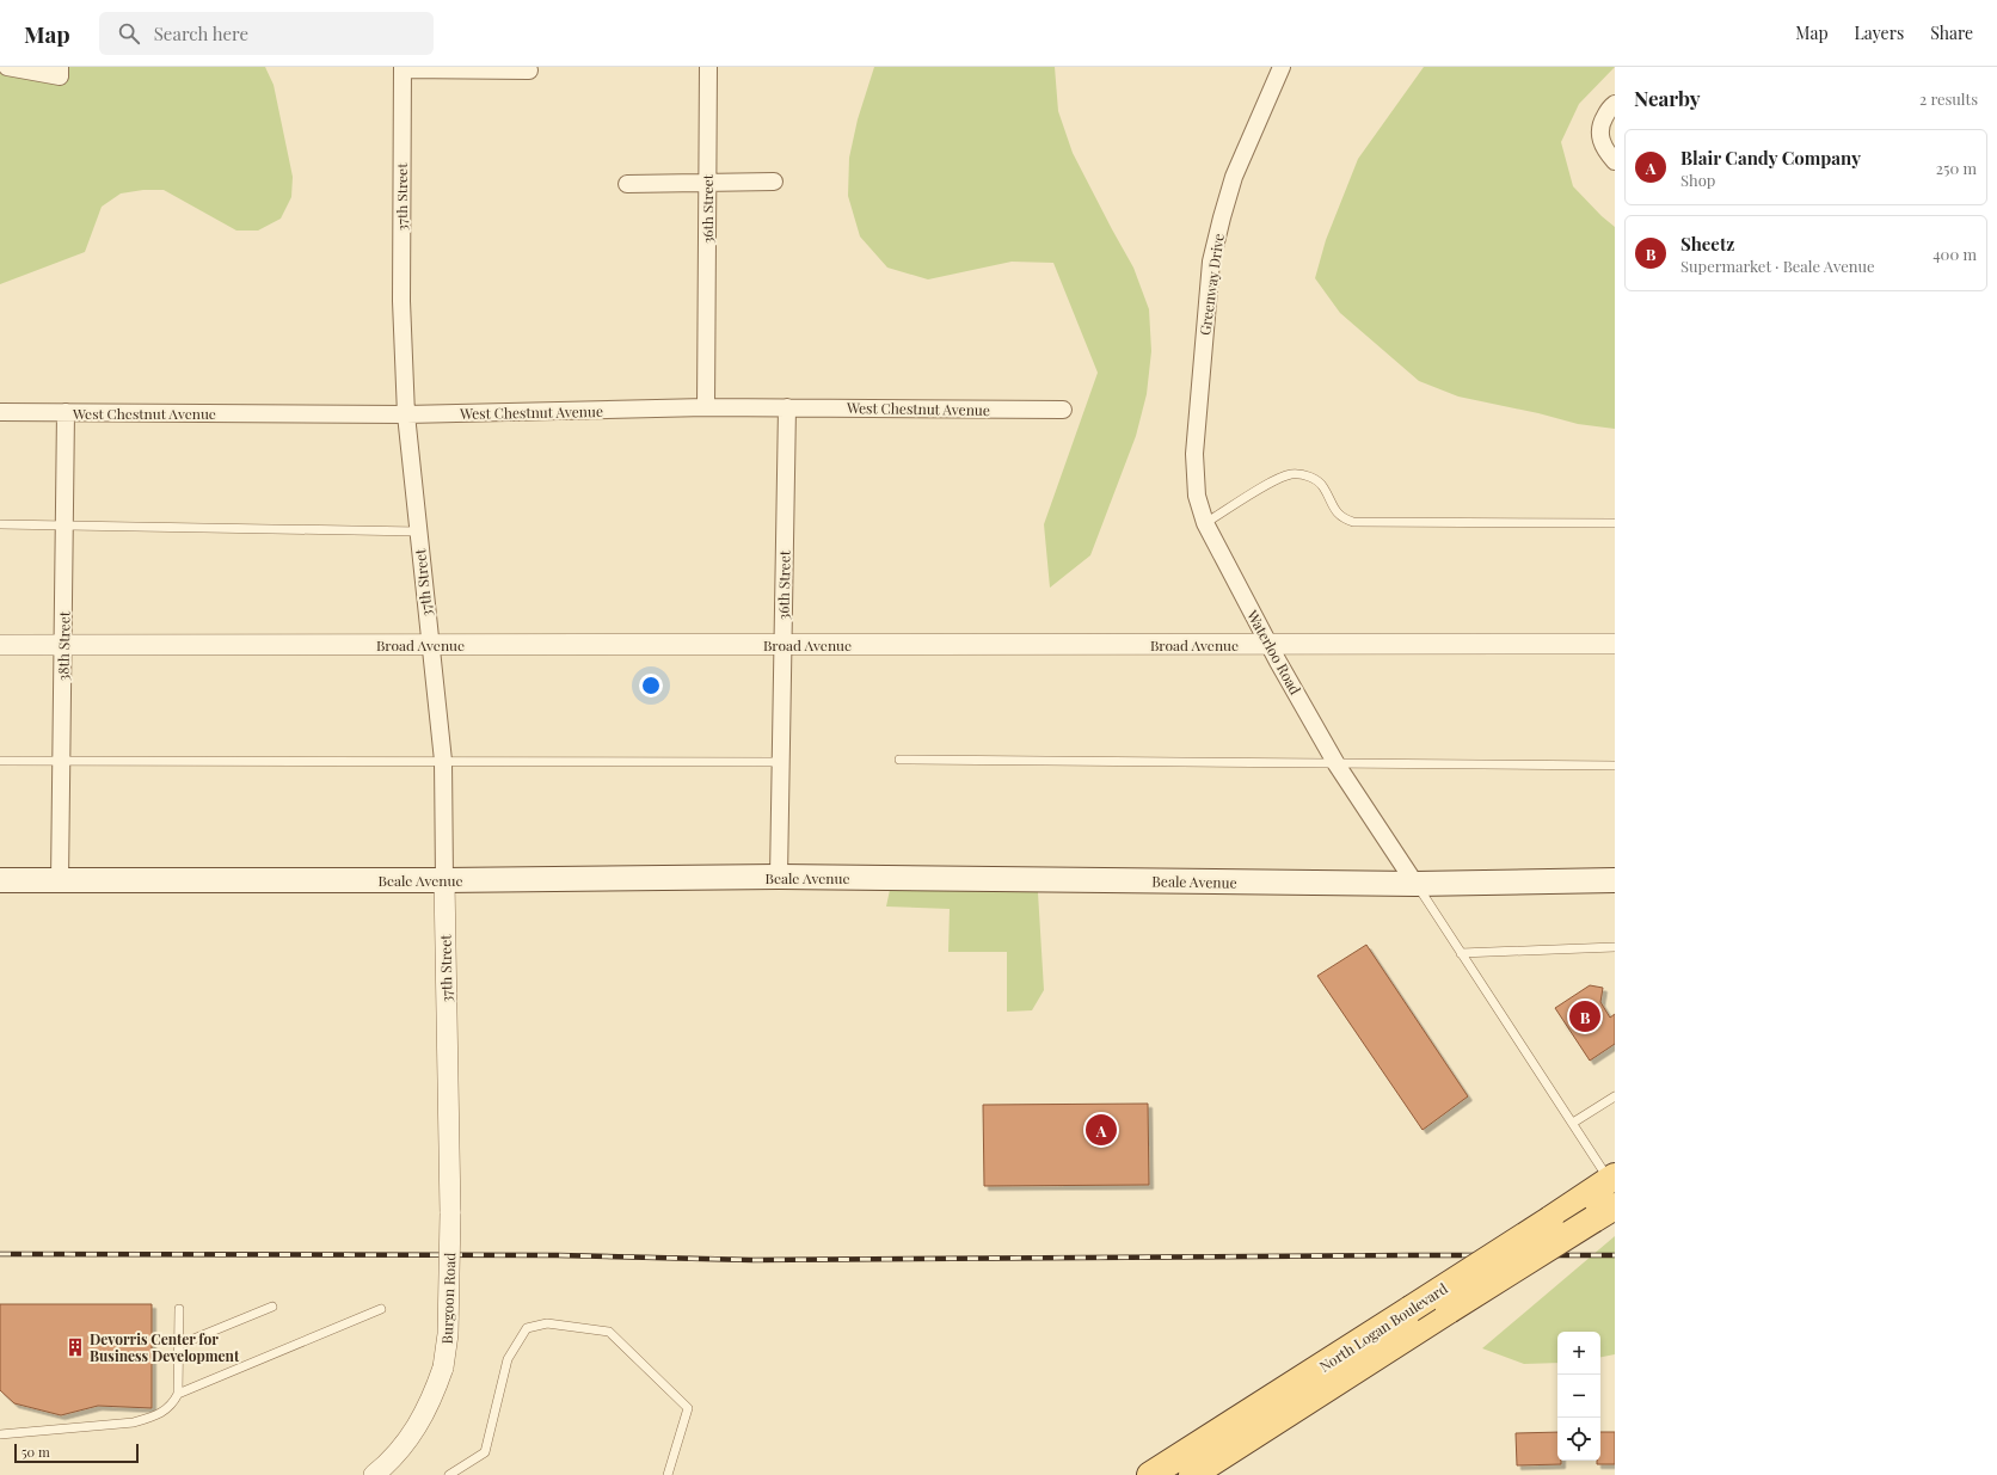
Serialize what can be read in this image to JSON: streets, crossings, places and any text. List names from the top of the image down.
{
  "streets": {
    "main road": ["Beale Avenue", "North Logan Boulevard"],
    "street": [
      "37th Street",
      "36th Street",
      "Greenway Drive",
      "West Chestnut Avenue",
      "Broad Avenue",
      "38th Street",
      "Waterloo Road",
      "Burgoon Road"
    ]
  },
  "crossings": [
    ["37th Street", "West Chestnut Avenue"],
    ["37th Street", "Broad Avenue"],
    ["37th Street", "Beale Avenue"],
    ["37th Street", "Burgoon Road"],
    ["36th Street", "West Chestnut Avenue"],
    ["36th Street", "Broad Avenue"],
    ["36th Street", "Beale Avenue"],
    ["Greenway Drive", "Waterloo Road"],
    ["West Chestnut Avenue", "38th Street"],
    ["Broad Avenue", "38th Street"],
    ["Broad Avenue", "Waterloo Road"],
    ["38th Street", "Beale Avenue"],
    ["Waterloo Road", "Beale Avenue"]
  ],
  "places": {
    "building": ["Devorris Center for Business Development"]
  },
  "scale_bar": "50 m",
  "page": {
    "header": "Map",
    "search": "Search here",
    "nav": ["Map", "Layers", "Share"],
    "heading": ["Nearby", "2 results"],
    "list": [
      {
        "mark": "A",
        "name": "Blair Candy Company",
        "note": "Shop",
        "value": "250 m"
      },
      {
        "mark": "B",
        "name": "Sheetz",
        "note": "Supermarket · Beale Avenue",
        "value": "400 m"
      }
    ],
    "pins": ["B", "A"],
    "map_buttons": ["+", "−"],
    "scale": "50 m"
  }
}
